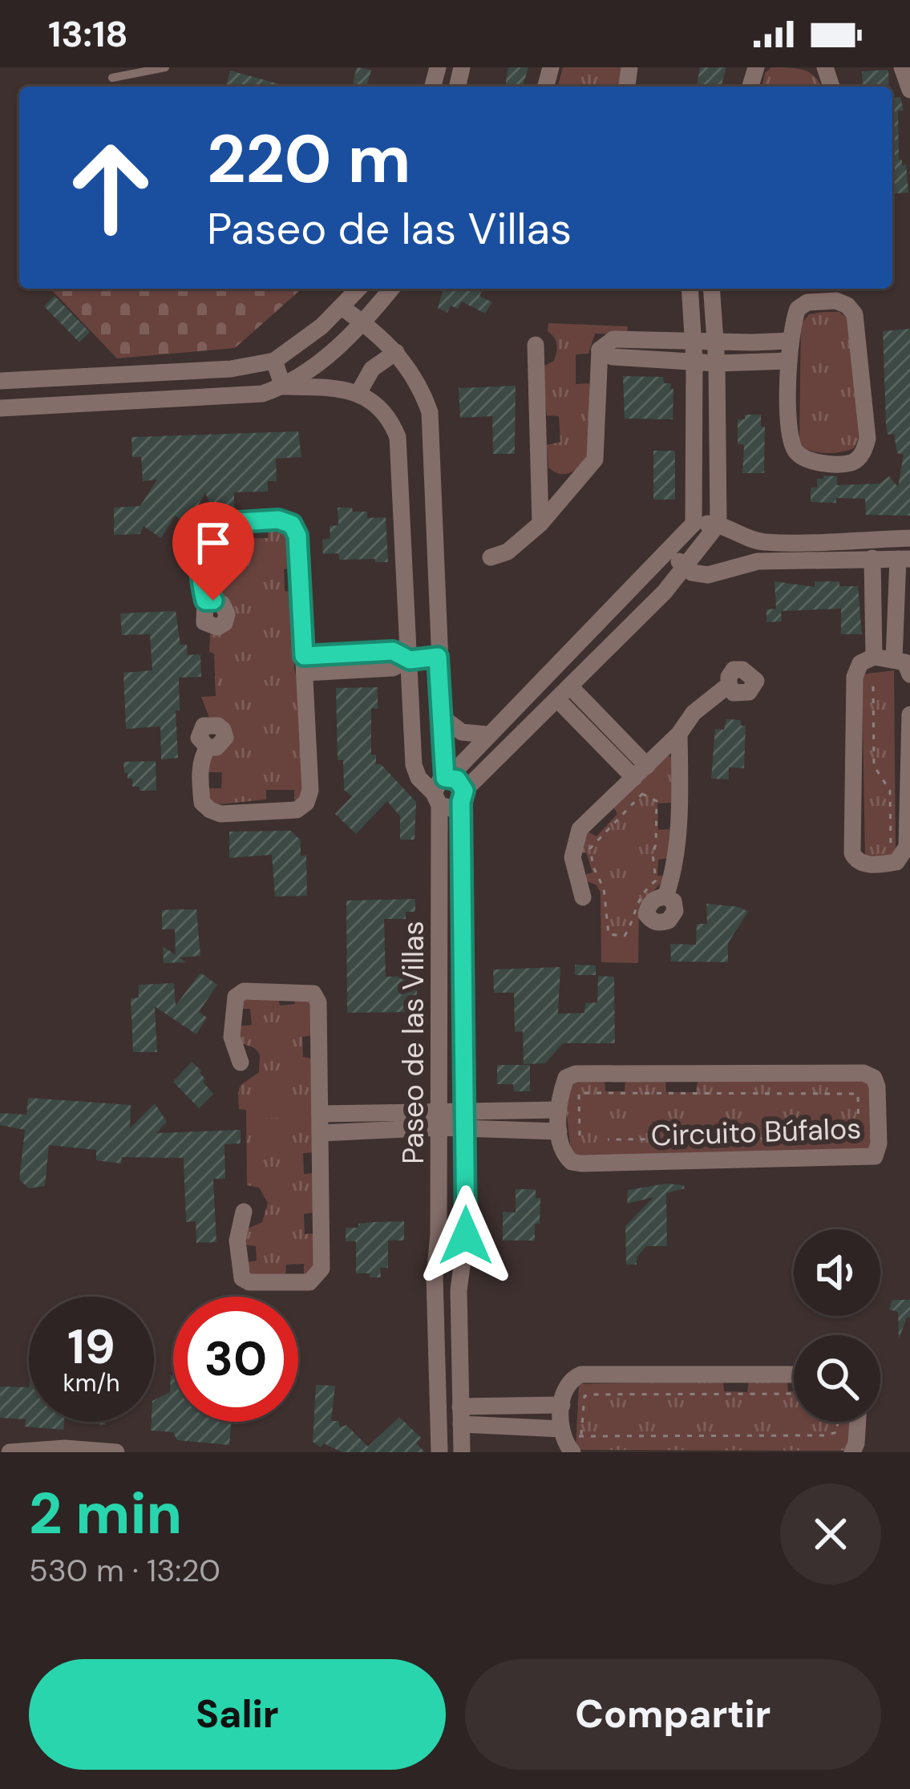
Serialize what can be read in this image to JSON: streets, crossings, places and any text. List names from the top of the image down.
{
  "streets": {
    "street": ["Paseo de las Villas", "Circuito Búfalos"]
  },
  "page": {
    "status": "13:18",
    "turn": ["220 m", "Paseo de las Villas"],
    "speed": "19 km/h",
    "limit": "30",
    "heading": ["2 min", "530 m · 13:20"],
    "buttons": ["Salir", "Compartir"]
  }
}
